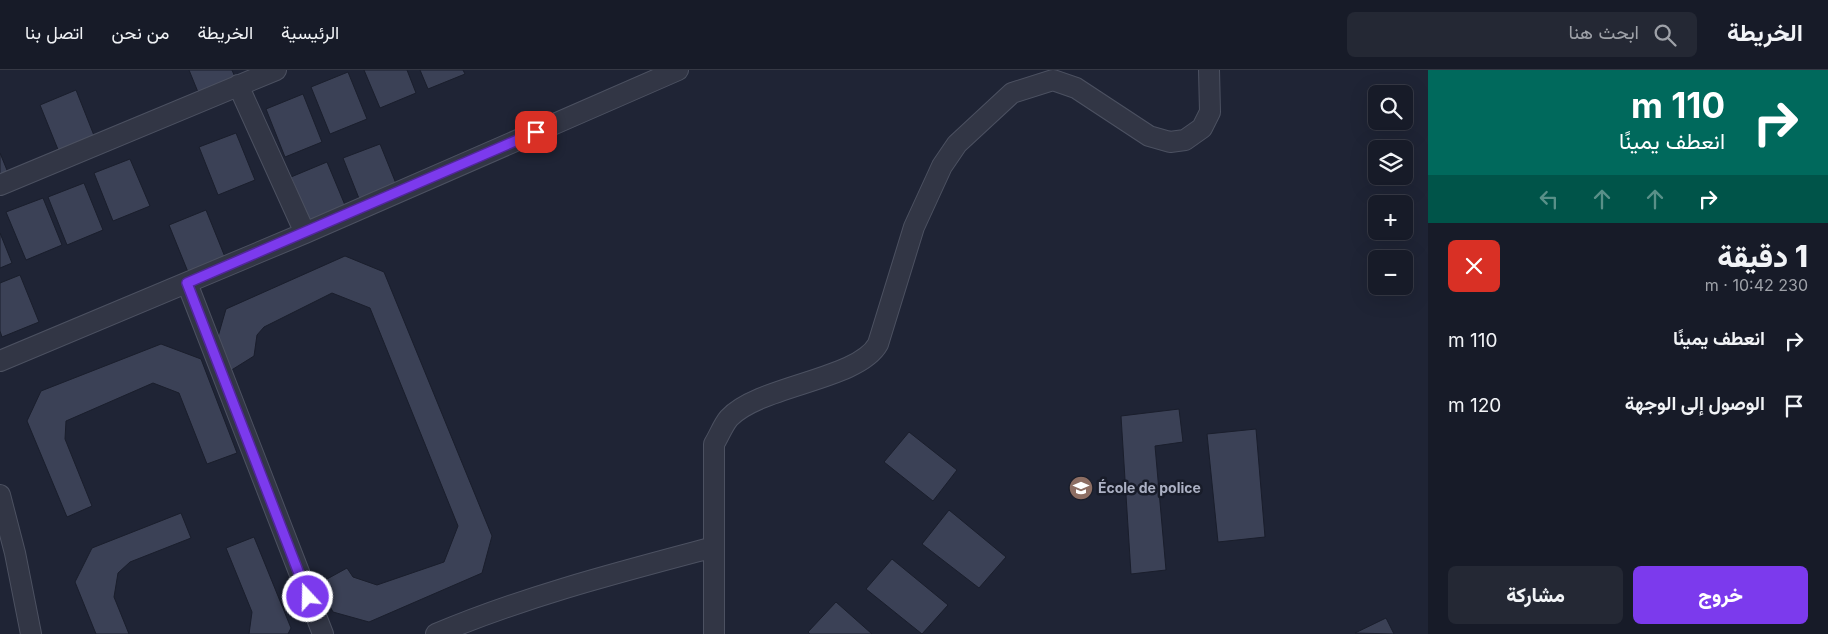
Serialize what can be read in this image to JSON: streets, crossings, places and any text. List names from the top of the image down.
{
  "places": {
    "school or university": ["École de police"]
  },
  "page": {
    "header": "الخريطة",
    "search": "ابحث هنا",
    "nav": [
      "الرئيسية",
      "الخريطة",
      "من نحن",
      "اتصل بنا"
    ],
    "turn": ["110 m", "انعطف يمينًا"],
    "map_buttons": ["+", "−"],
    "heading": ["1 دقيقة", "230 m · 10:42"],
    "list": [
      {
        "name": "انعطف يمينًا",
        "value": "110 m"
      },
      {
        "name": "الوصول إلى الوجهة",
        "value": "120 m"
      }
    ],
    "buttons": ["خروج", "مشاركة"]
  }
}
